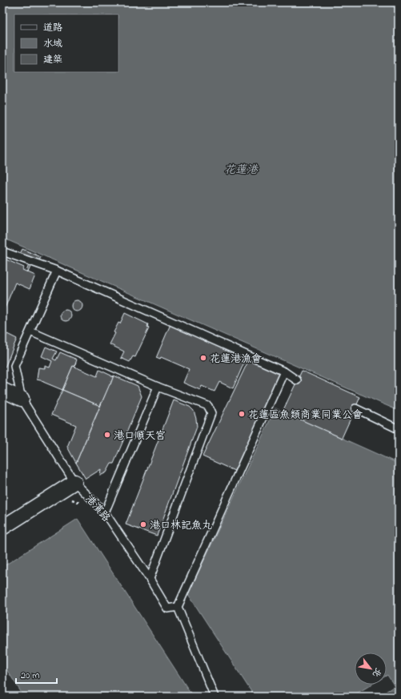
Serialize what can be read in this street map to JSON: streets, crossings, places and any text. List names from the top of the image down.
{
  "streets": {
    "lane": ["港濱路"]
  },
  "water": ["花蓮港"],
  "places": [
    "花蓮港漁會",
    "花蓮區魚類商業同業公會",
    "港口順天宮",
    "港口林記魚丸"
  ],
  "legend": ["道路", "水域", "建築"],
  "scale_bar": "20 m",
  "north": "bottom right"
}
